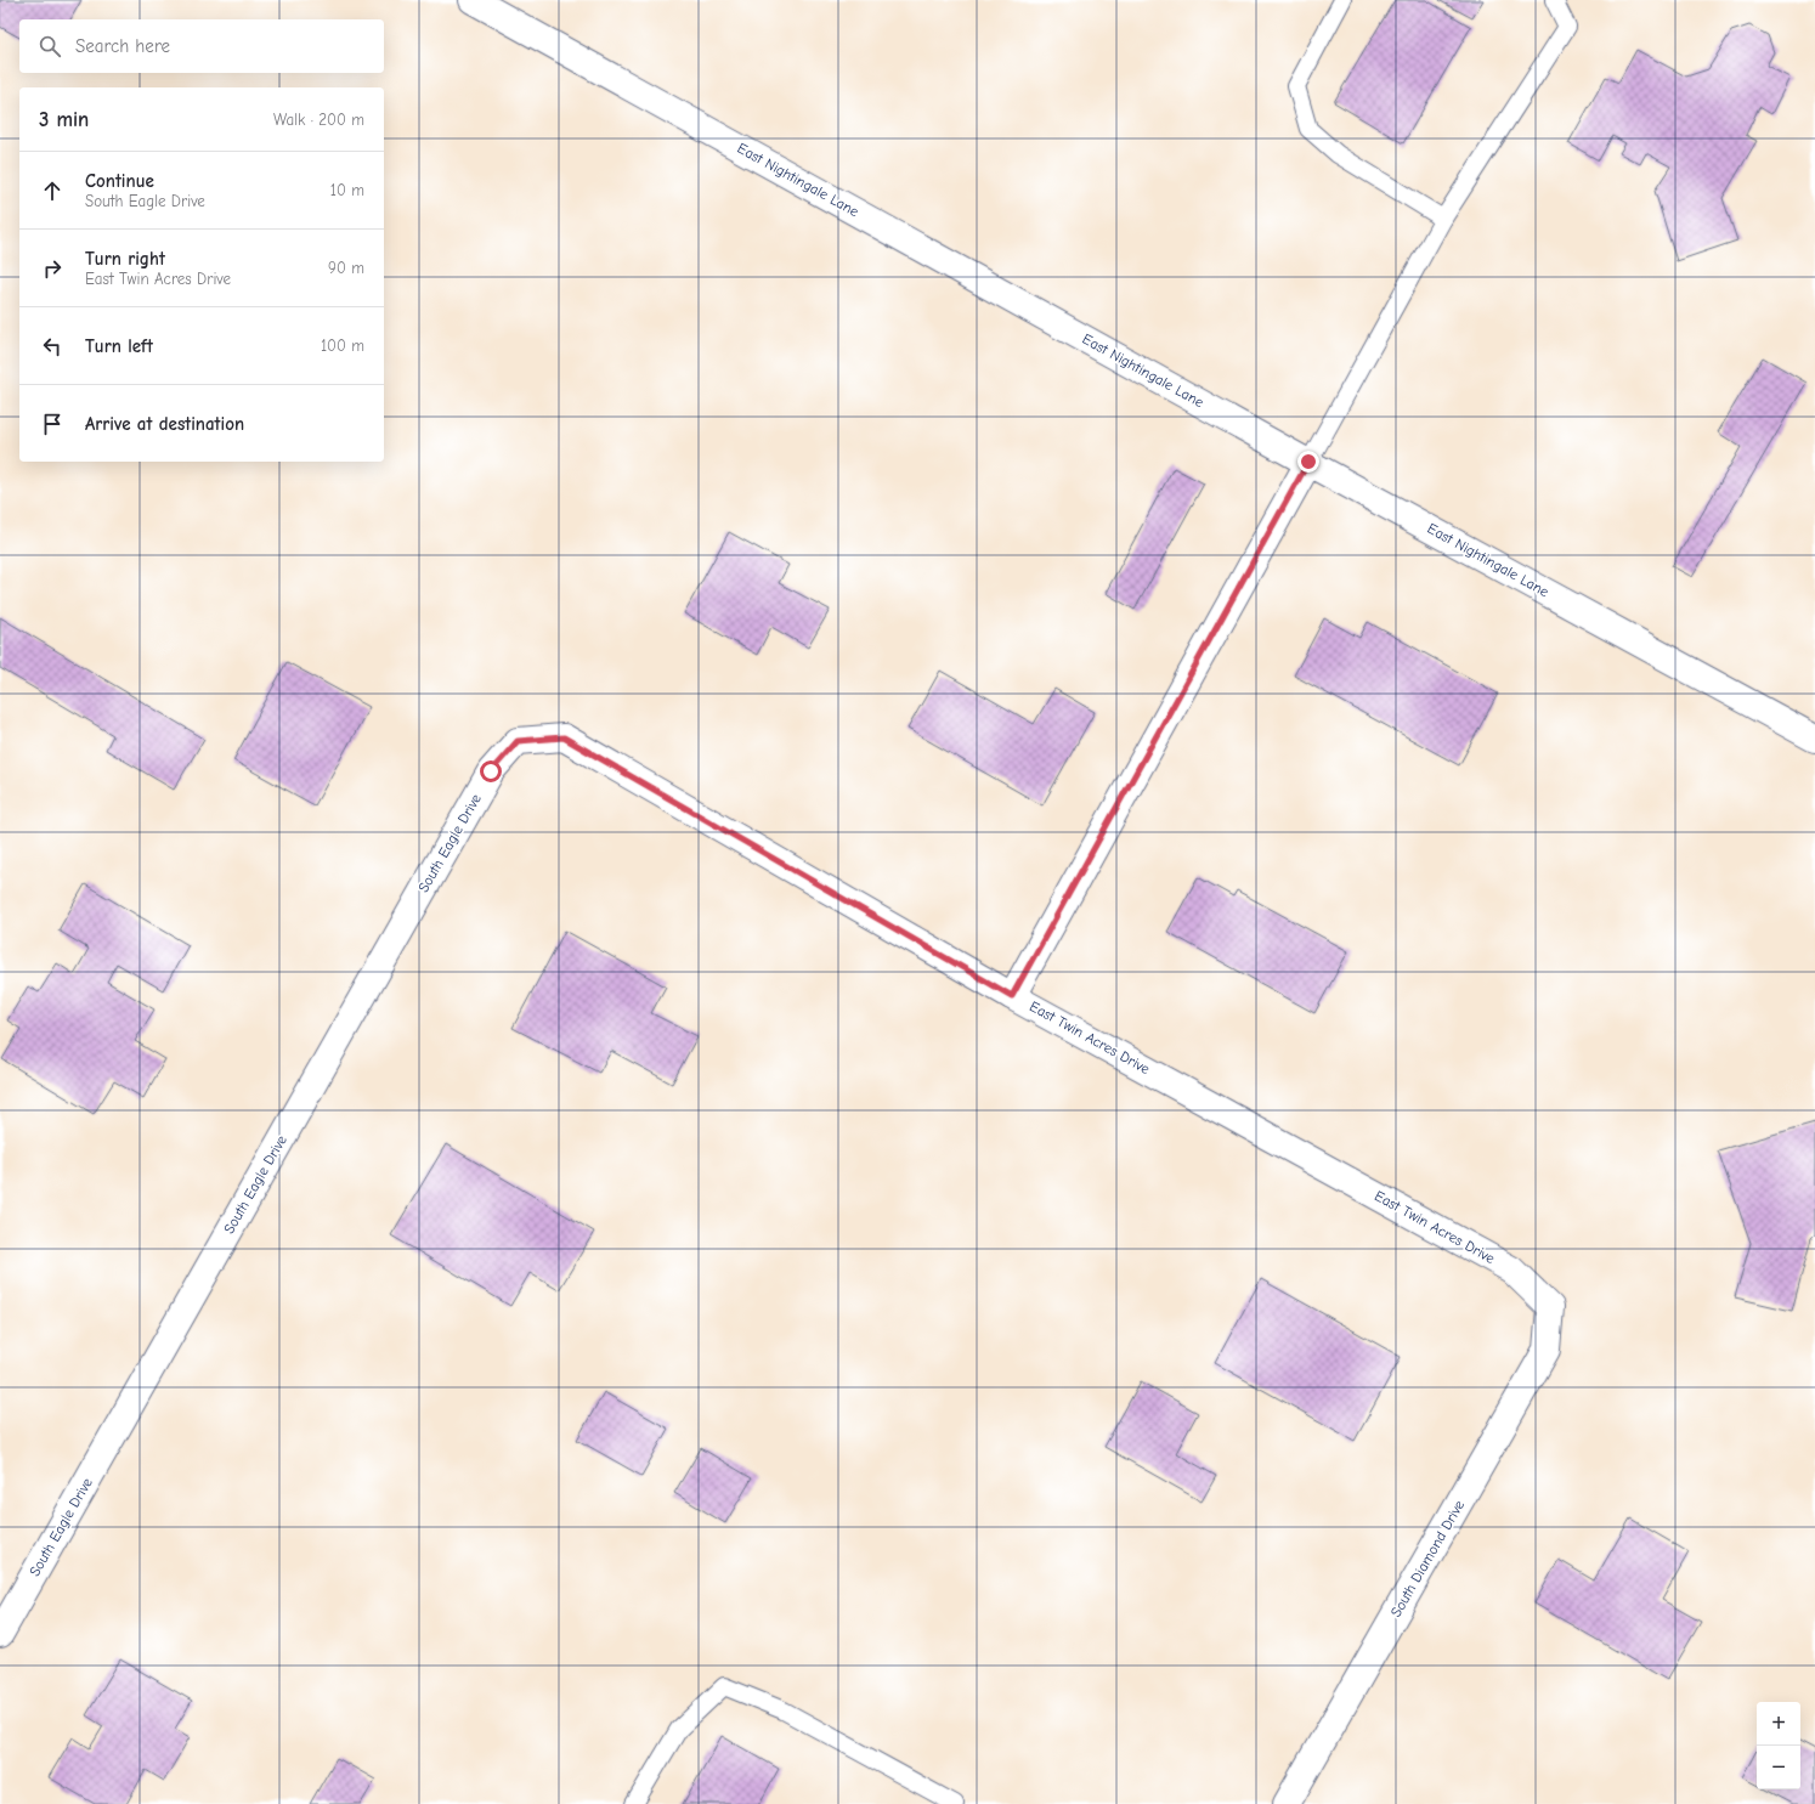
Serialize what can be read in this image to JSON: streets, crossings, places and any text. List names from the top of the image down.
{
  "streets": {
    "street": [
      "East Nightingale Lane",
      "South Eagle Drive",
      "East Twin Acres Drive",
      "South Diamond Drive"
    ]
  },
  "crossings": [
    ["South Eagle Drive", "East Twin Acres Drive"],
    ["East Twin Acres Drive", "South Diamond Drive"]
  ],
  "page": {
    "search": "Search here",
    "heading": ["3 min", "Walk · 200 m"],
    "list": [
      ["Continue", "South Eagle Drive", "10 m"],
      ["Turn right", "East Twin Acres Drive", "90 m"],
      ["Turn left", "100 m"],
      "Arrive at destination"
    ],
    "map_buttons": ["+", "−"]
  }
}
